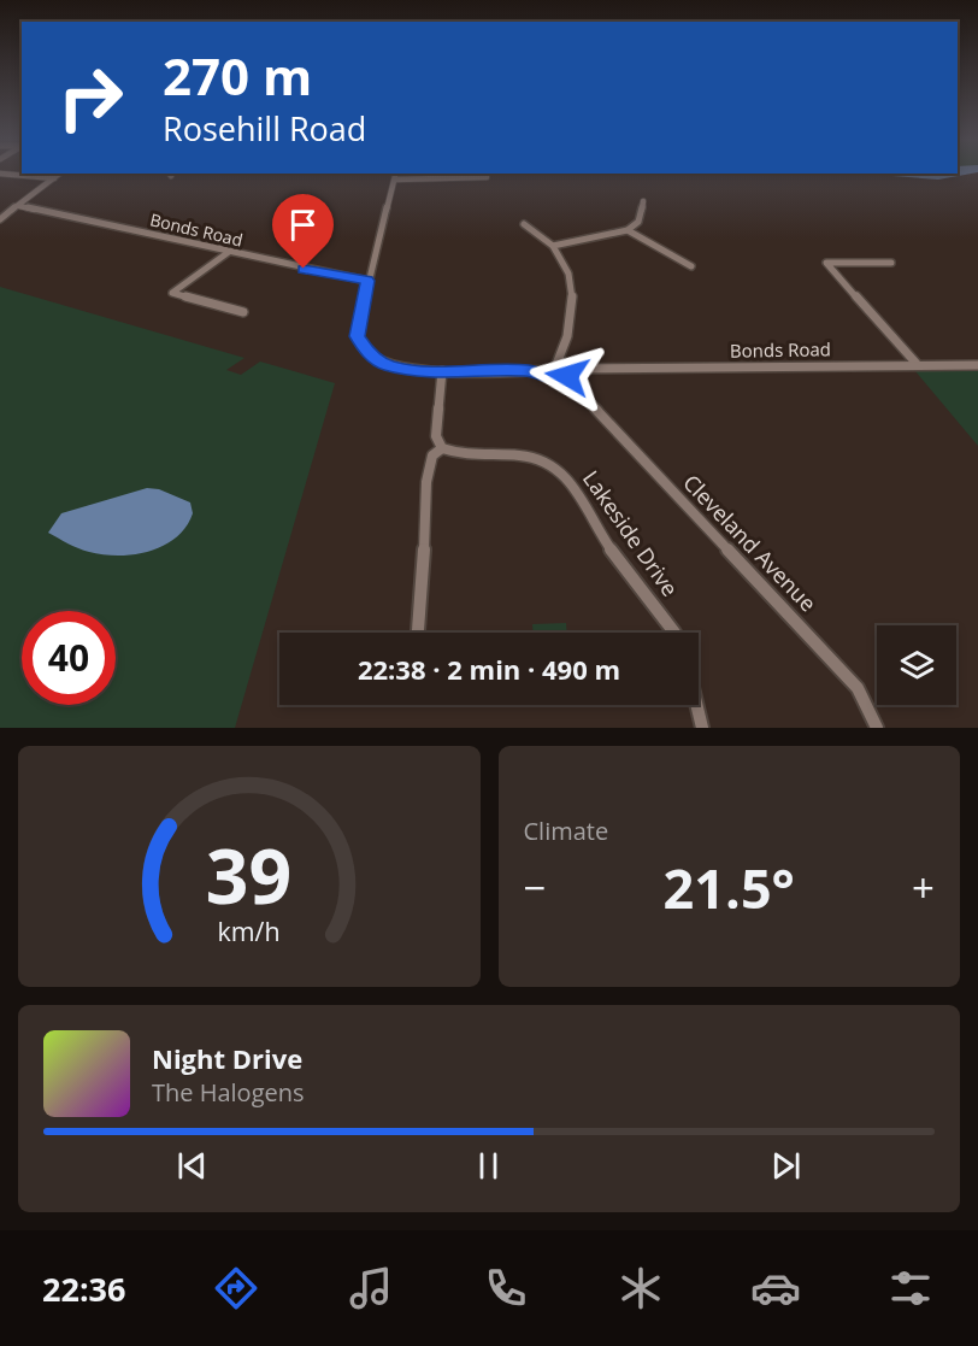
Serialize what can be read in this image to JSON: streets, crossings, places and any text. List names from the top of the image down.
{
  "streets": {
    "street": ["Bonds Road", "Lakeside Drive", "Cleveland Avenue"]
  },
  "crossings": [
    ["Bonds Road", "Cleveland Avenue"]
  ],
  "page": {
    "turn": ["270 m", "Rosehill Road"],
    "limit": "40",
    "trip": "22:38 · 2 min · 490 m",
    "tile": "Climate",
    "heat": ["−", "21.5°", "+"],
    "song": ["Night Drive", "The Halogens"],
    "tabs": "22:36",
    "gauge": ["39", "km/h"]
  }
}
